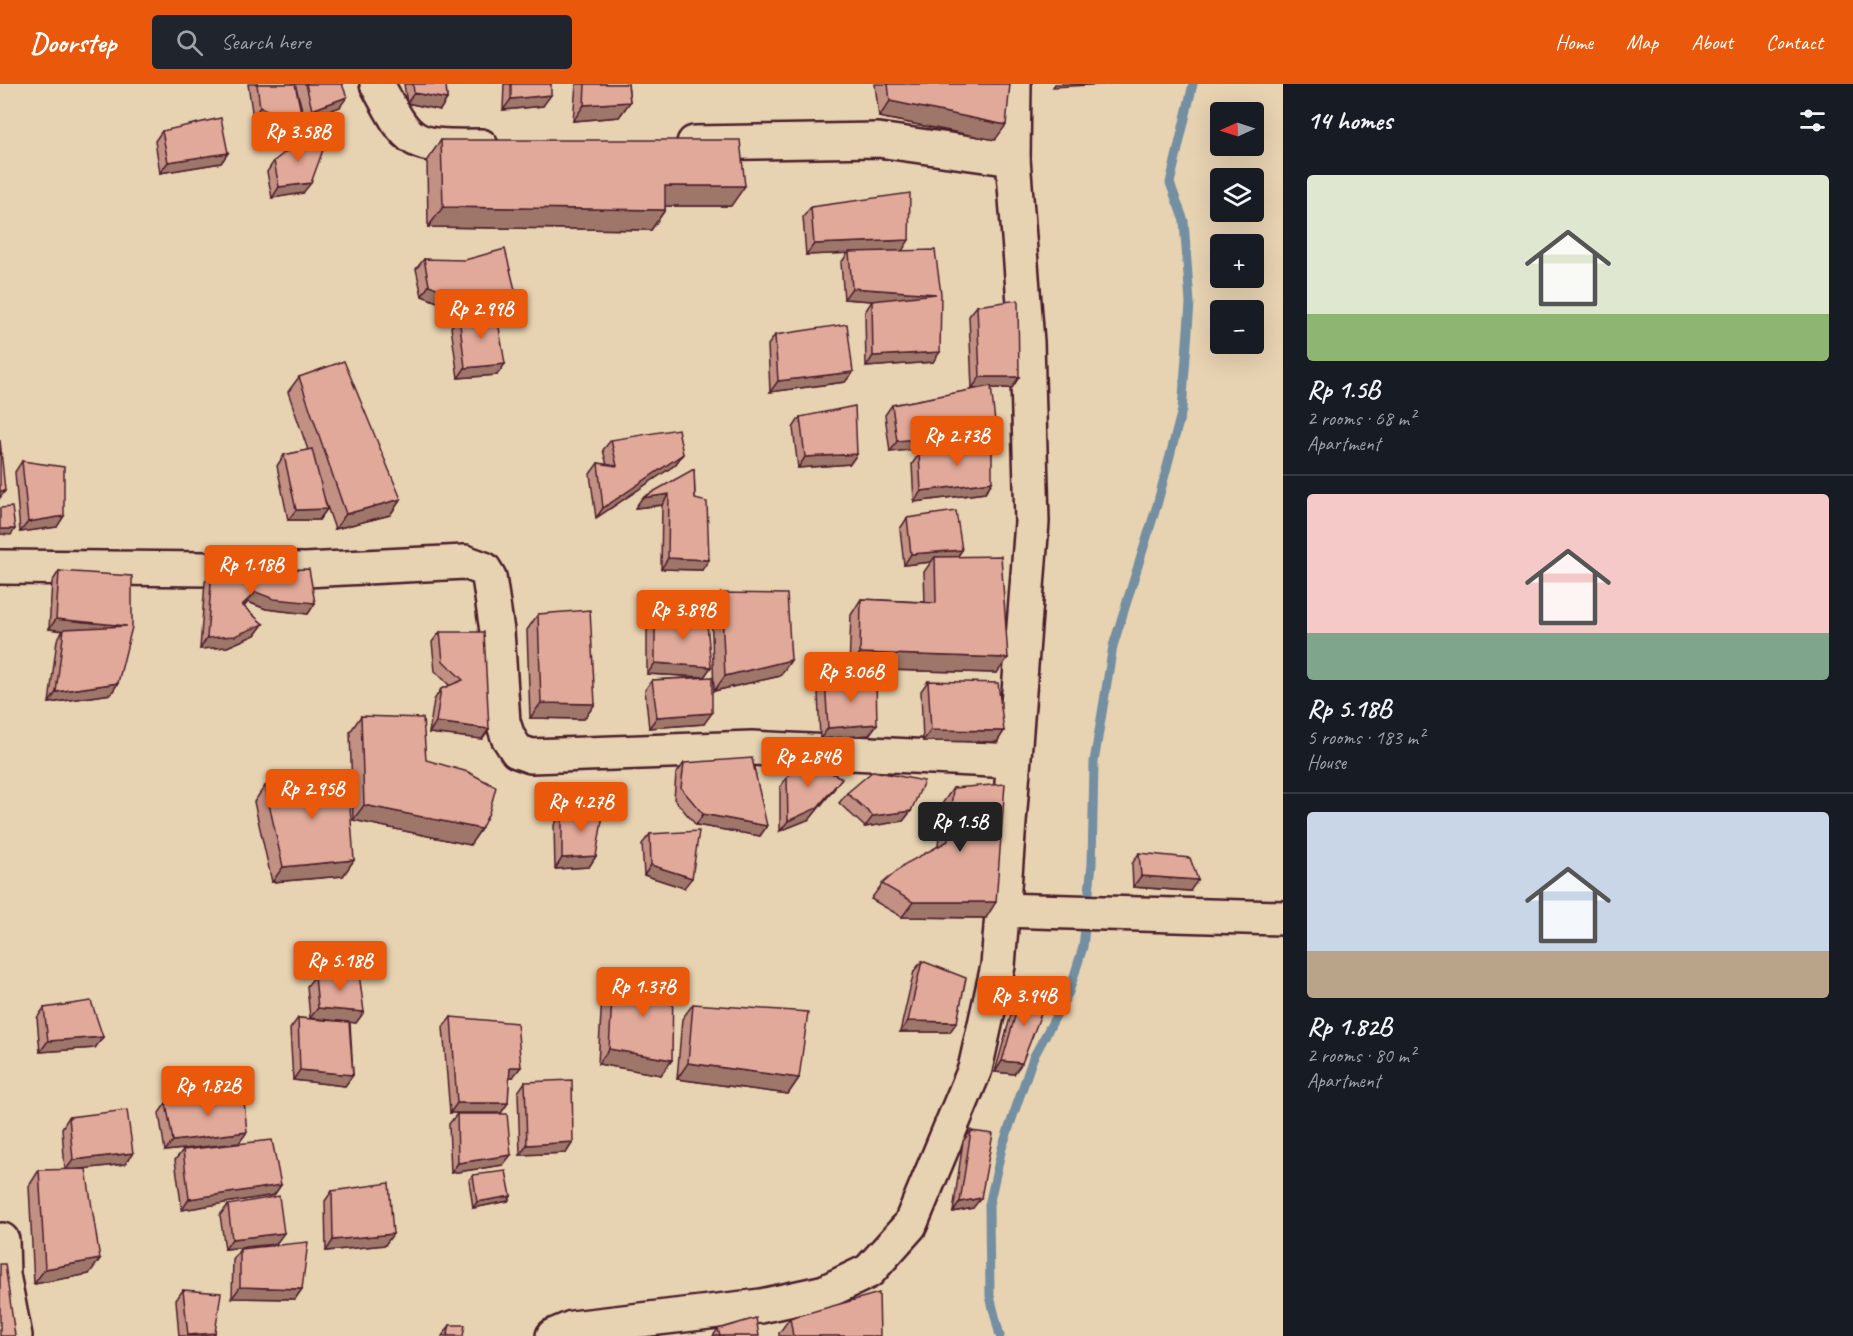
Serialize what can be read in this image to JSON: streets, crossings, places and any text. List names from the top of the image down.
{
  "north": "left",
  "page": {
    "header": "Doorstep",
    "search": "Search here",
    "nav": [
      "Home",
      "Map",
      "About",
      "Contact"
    ],
    "heading": "14 homes",
    "map_buttons": ["+", "−"],
    "price": [
      "Rp 3.58B",
      "Rp 2.99B",
      "Rp 2.73B",
      "Rp 1.18B",
      "Rp 3.89B",
      "Rp 3.06B",
      "Rp 2.84B",
      "Rp 2.95B",
      "Rp 4.27B",
      "Rp 1.5B",
      "Rp 5.18B",
      "Rp 1.37B",
      "Rp 3.94B",
      "Rp 1.82B"
    ],
    "list": [
      {
        "name": "Rp 1.5B",
        "note": "2 rooms · 68 m² · Apartment"
      },
      {
        "name": "Rp 5.18B",
        "note": "5 rooms · 183 m² · House"
      },
      {
        "name": "Rp 1.82B",
        "note": "2 rooms · 80 m² · Apartment"
      }
    ]
  }
}
